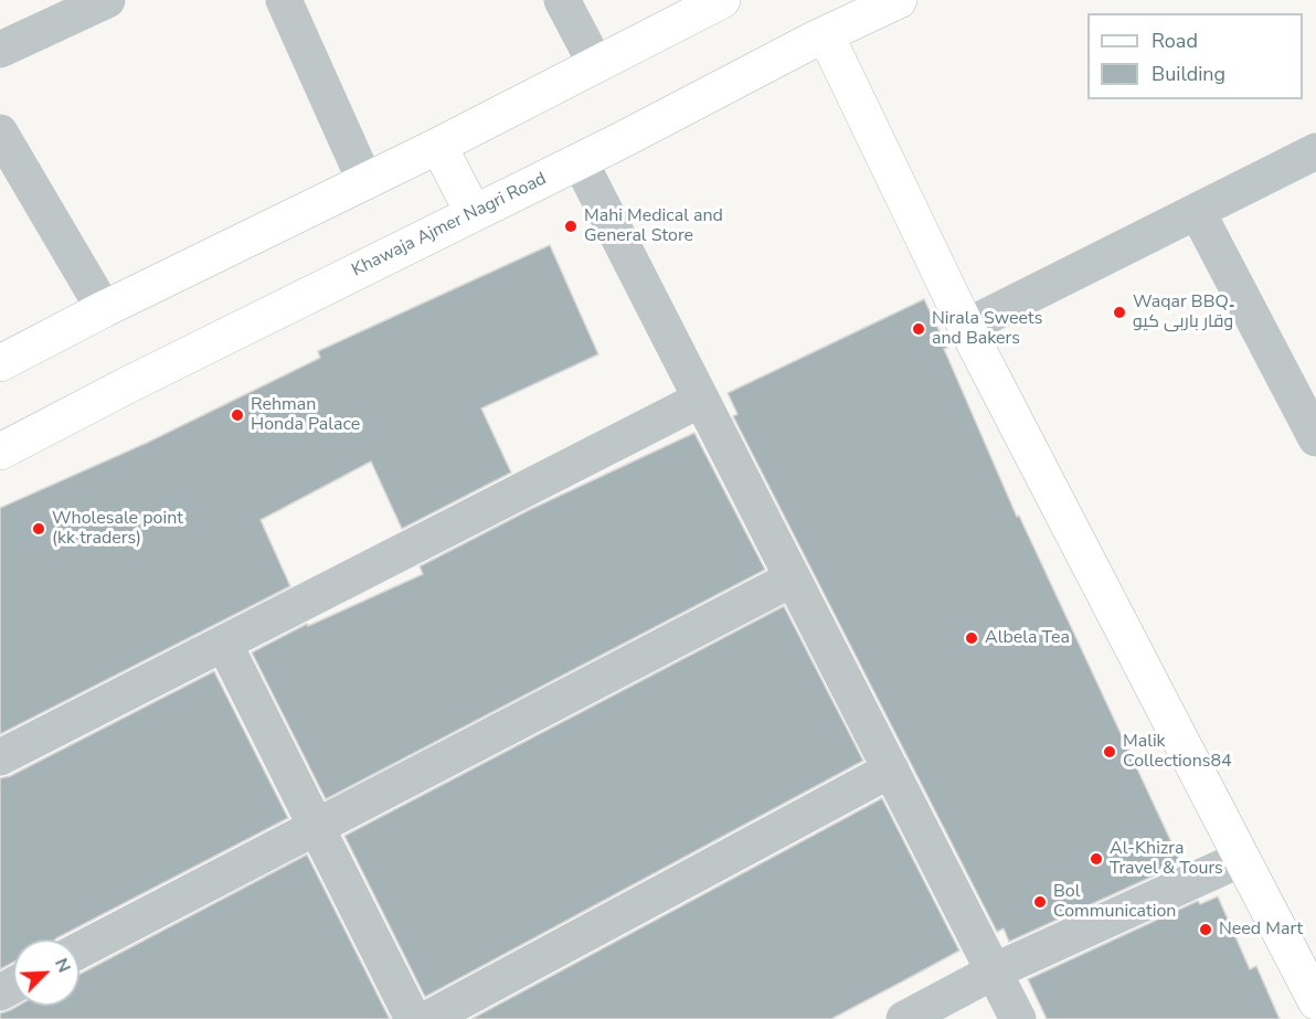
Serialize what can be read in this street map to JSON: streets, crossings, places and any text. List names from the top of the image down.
{
  "streets": {
    "street": ["Khawaja Ajmer Nagri Road"]
  },
  "places": [
    "Mahi Medical and General Store",
    "Waqar BBQ۔ وقار باربی کیو",
    "Nirala Sweets and Bakers",
    "Rehman Honda Palace",
    "Wholesale point (kk traders)",
    "Albela Tea",
    "Malik Collections84",
    "Al-Khizra Travel & Tours",
    "Bol Communication",
    "Need Mart"
  ],
  "legend": ["Road", "Building"],
  "north": "top right"
}
